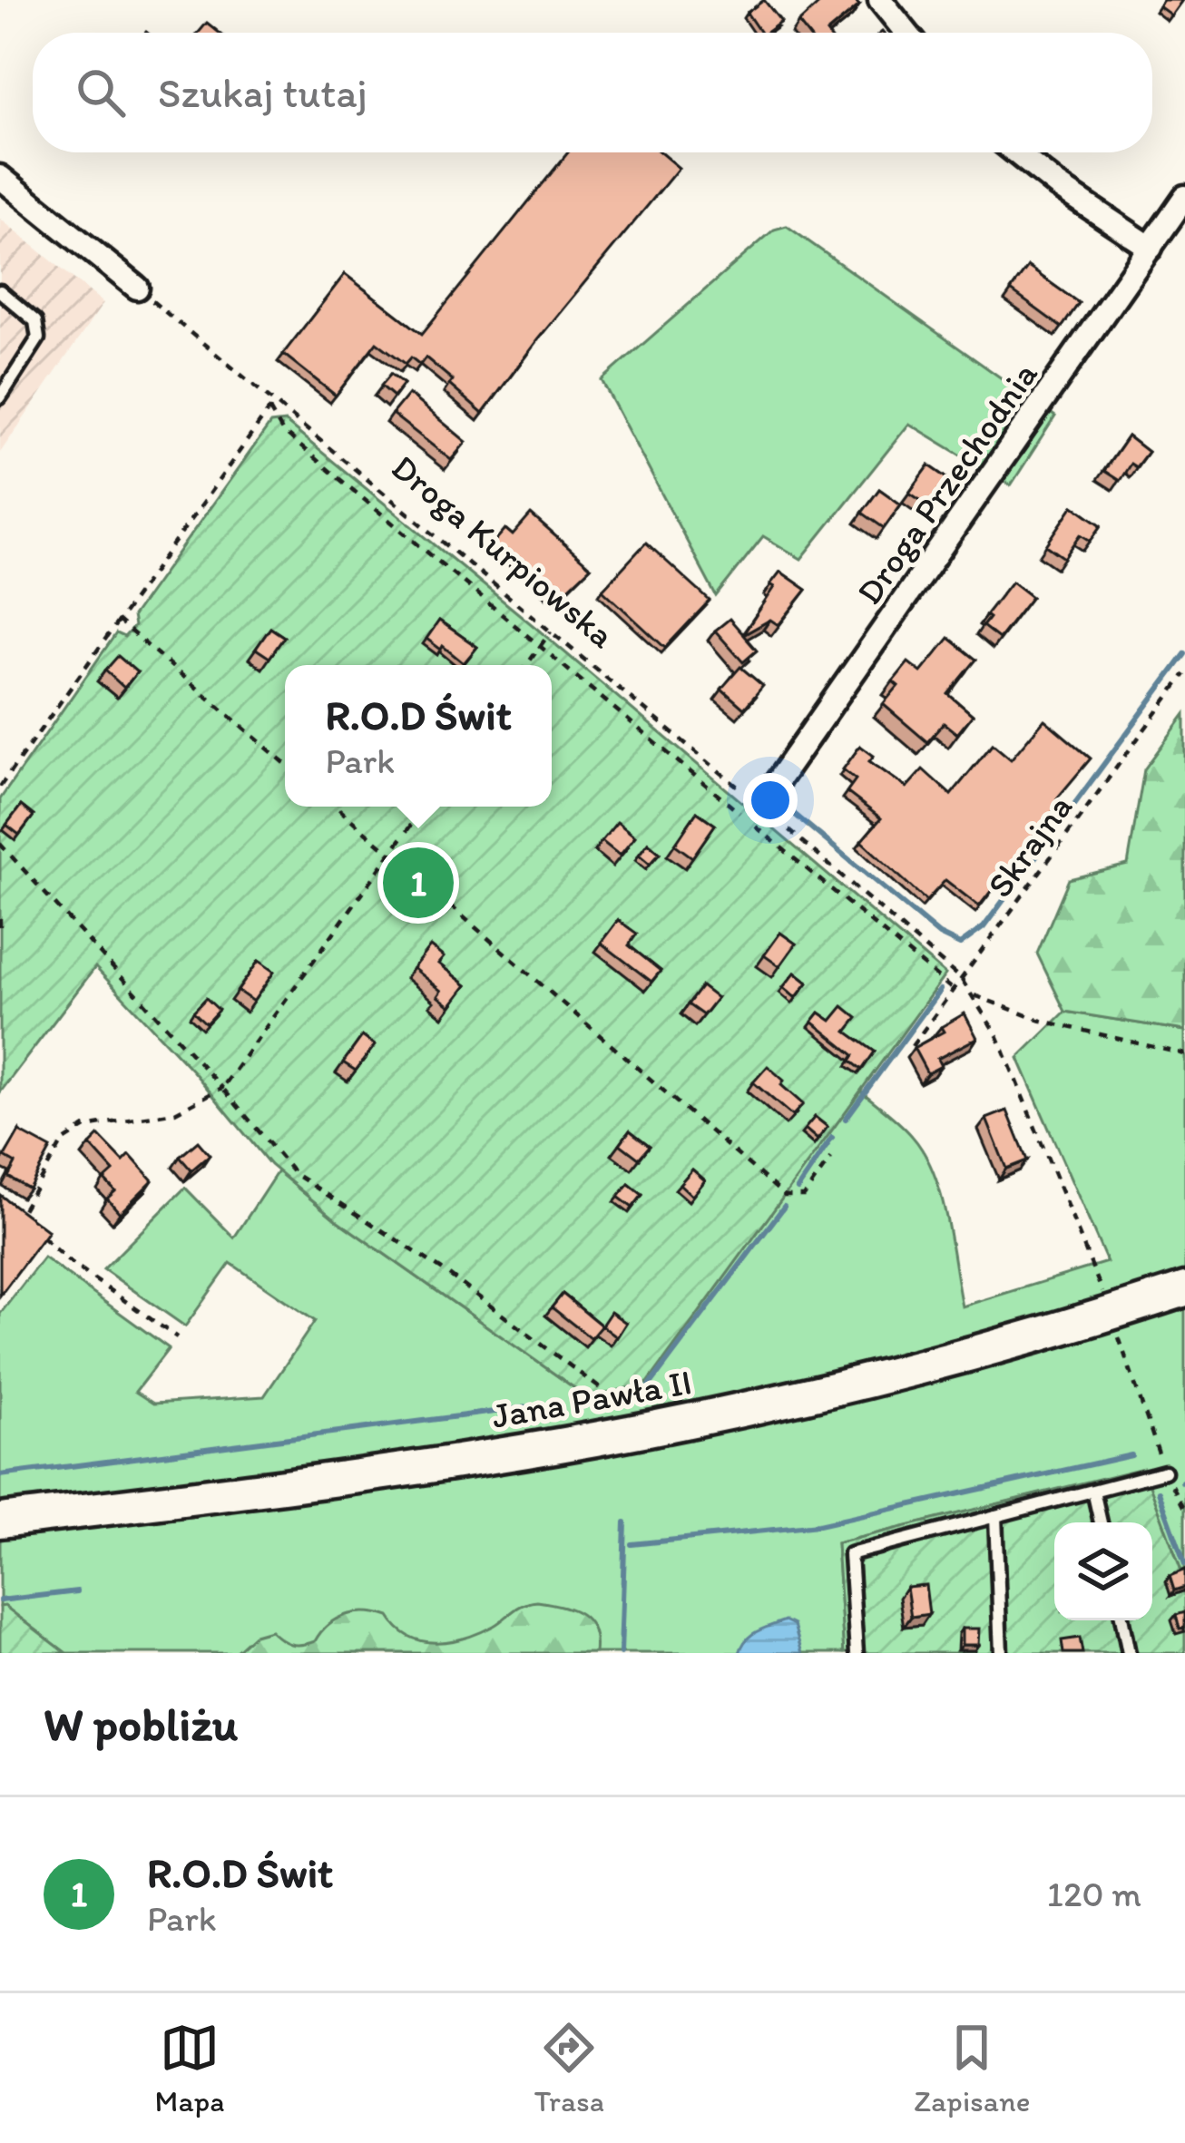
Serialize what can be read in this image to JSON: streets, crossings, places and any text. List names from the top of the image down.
{
  "streets": {
    "main road": ["Jana Pawła II"],
    "street": ["Droga Przechodnia"],
    "path": ["Droga Kurpiowska", "Skrajna"]
  },
  "crossings": [
    ["Droga Przechodnia", "Droga Kurpiowska"],
    ["Droga Kurpiowska", "Skrajna"]
  ],
  "page": {
    "search": "Szukaj tutaj",
    "popup": ["R.O.D Świt", "Park"],
    "pins": "1",
    "heading": "W pobliżu",
    "list": [
      {
        "mark": "1",
        "name": "R.O.D Świt",
        "note": "Park",
        "value": "120 m"
      }
    ],
    "nav": ["Mapa", "Trasa", "Zapisane"]
  }
}
